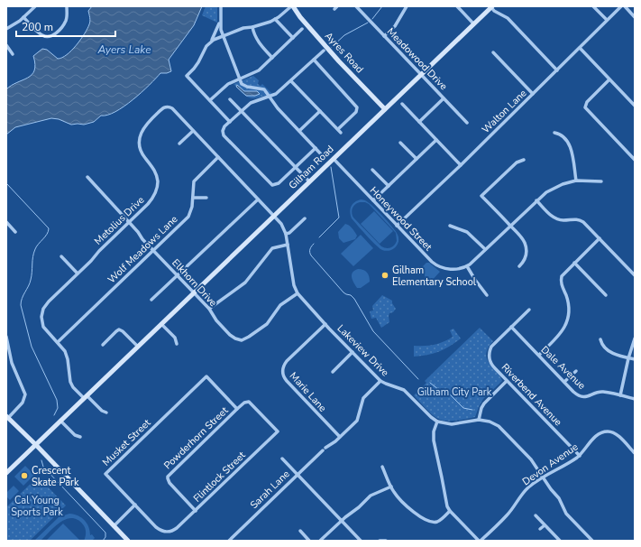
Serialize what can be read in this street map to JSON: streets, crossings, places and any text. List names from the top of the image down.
{
  "streets": {
    "street": [
      "Ayres Road",
      "Meadowood Drive",
      "Walton Lane",
      "Gilham Road",
      "Honeywood Street",
      "Metolius Drive",
      "Wolf Meadows Lane",
      "Elkhorn Drive",
      "Lakeview Drive",
      "Dale Avenue",
      "Marie Lane",
      "Riverbend Avenue",
      "Powderhorn Street",
      "Musket Street",
      "Devon Avenue",
      "Flintlock Street",
      "Sarah Lane"
    ]
  },
  "crossings": [
    ["Ayres Road", "Gilham Road"],
    ["Meadowood Drive", "Gilham Road"],
    ["Walton Lane", "Honeywood Street"],
    ["Gilham Road", "Honeywood Street"],
    ["Gilham Road", "Metolius Drive"],
    ["Gilham Road", "Elkhorn Drive"],
    ["Gilham Road", "Lakeview Drive"],
    ["Metolius Drive", "Wolf Meadows Lane"],
    ["Metolius Drive", "Elkhorn Drive"],
    ["Metolius Drive", "Lakeview Drive"],
    ["Wolf Meadows Lane", "Elkhorn Drive"],
    ["Wolf Meadows Lane", "Lakeview Drive"],
    ["Elkhorn Drive", "Lakeview Drive"],
    ["Lakeview Drive", "Marie Lane"],
    ["Lakeview Drive", "Sarah Lane"],
    ["Dale Avenue", "Riverbend Avenue"],
    ["Marie Lane", "Sarah Lane"],
    ["Riverbend Avenue", "Devon Avenue"],
    ["Powderhorn Street", "Musket Street"],
    ["Powderhorn Street", "Flintlock Street"],
    ["Musket Street", "Flintlock Street"]
  ],
  "water": ["Ayers Lake"],
  "parks": ["Gilham City Park", "Cal Young Sports Park"],
  "places": ["Gilham Elementary School", "Crescent Skate Park"],
  "scale_bar": "200 m"
}
